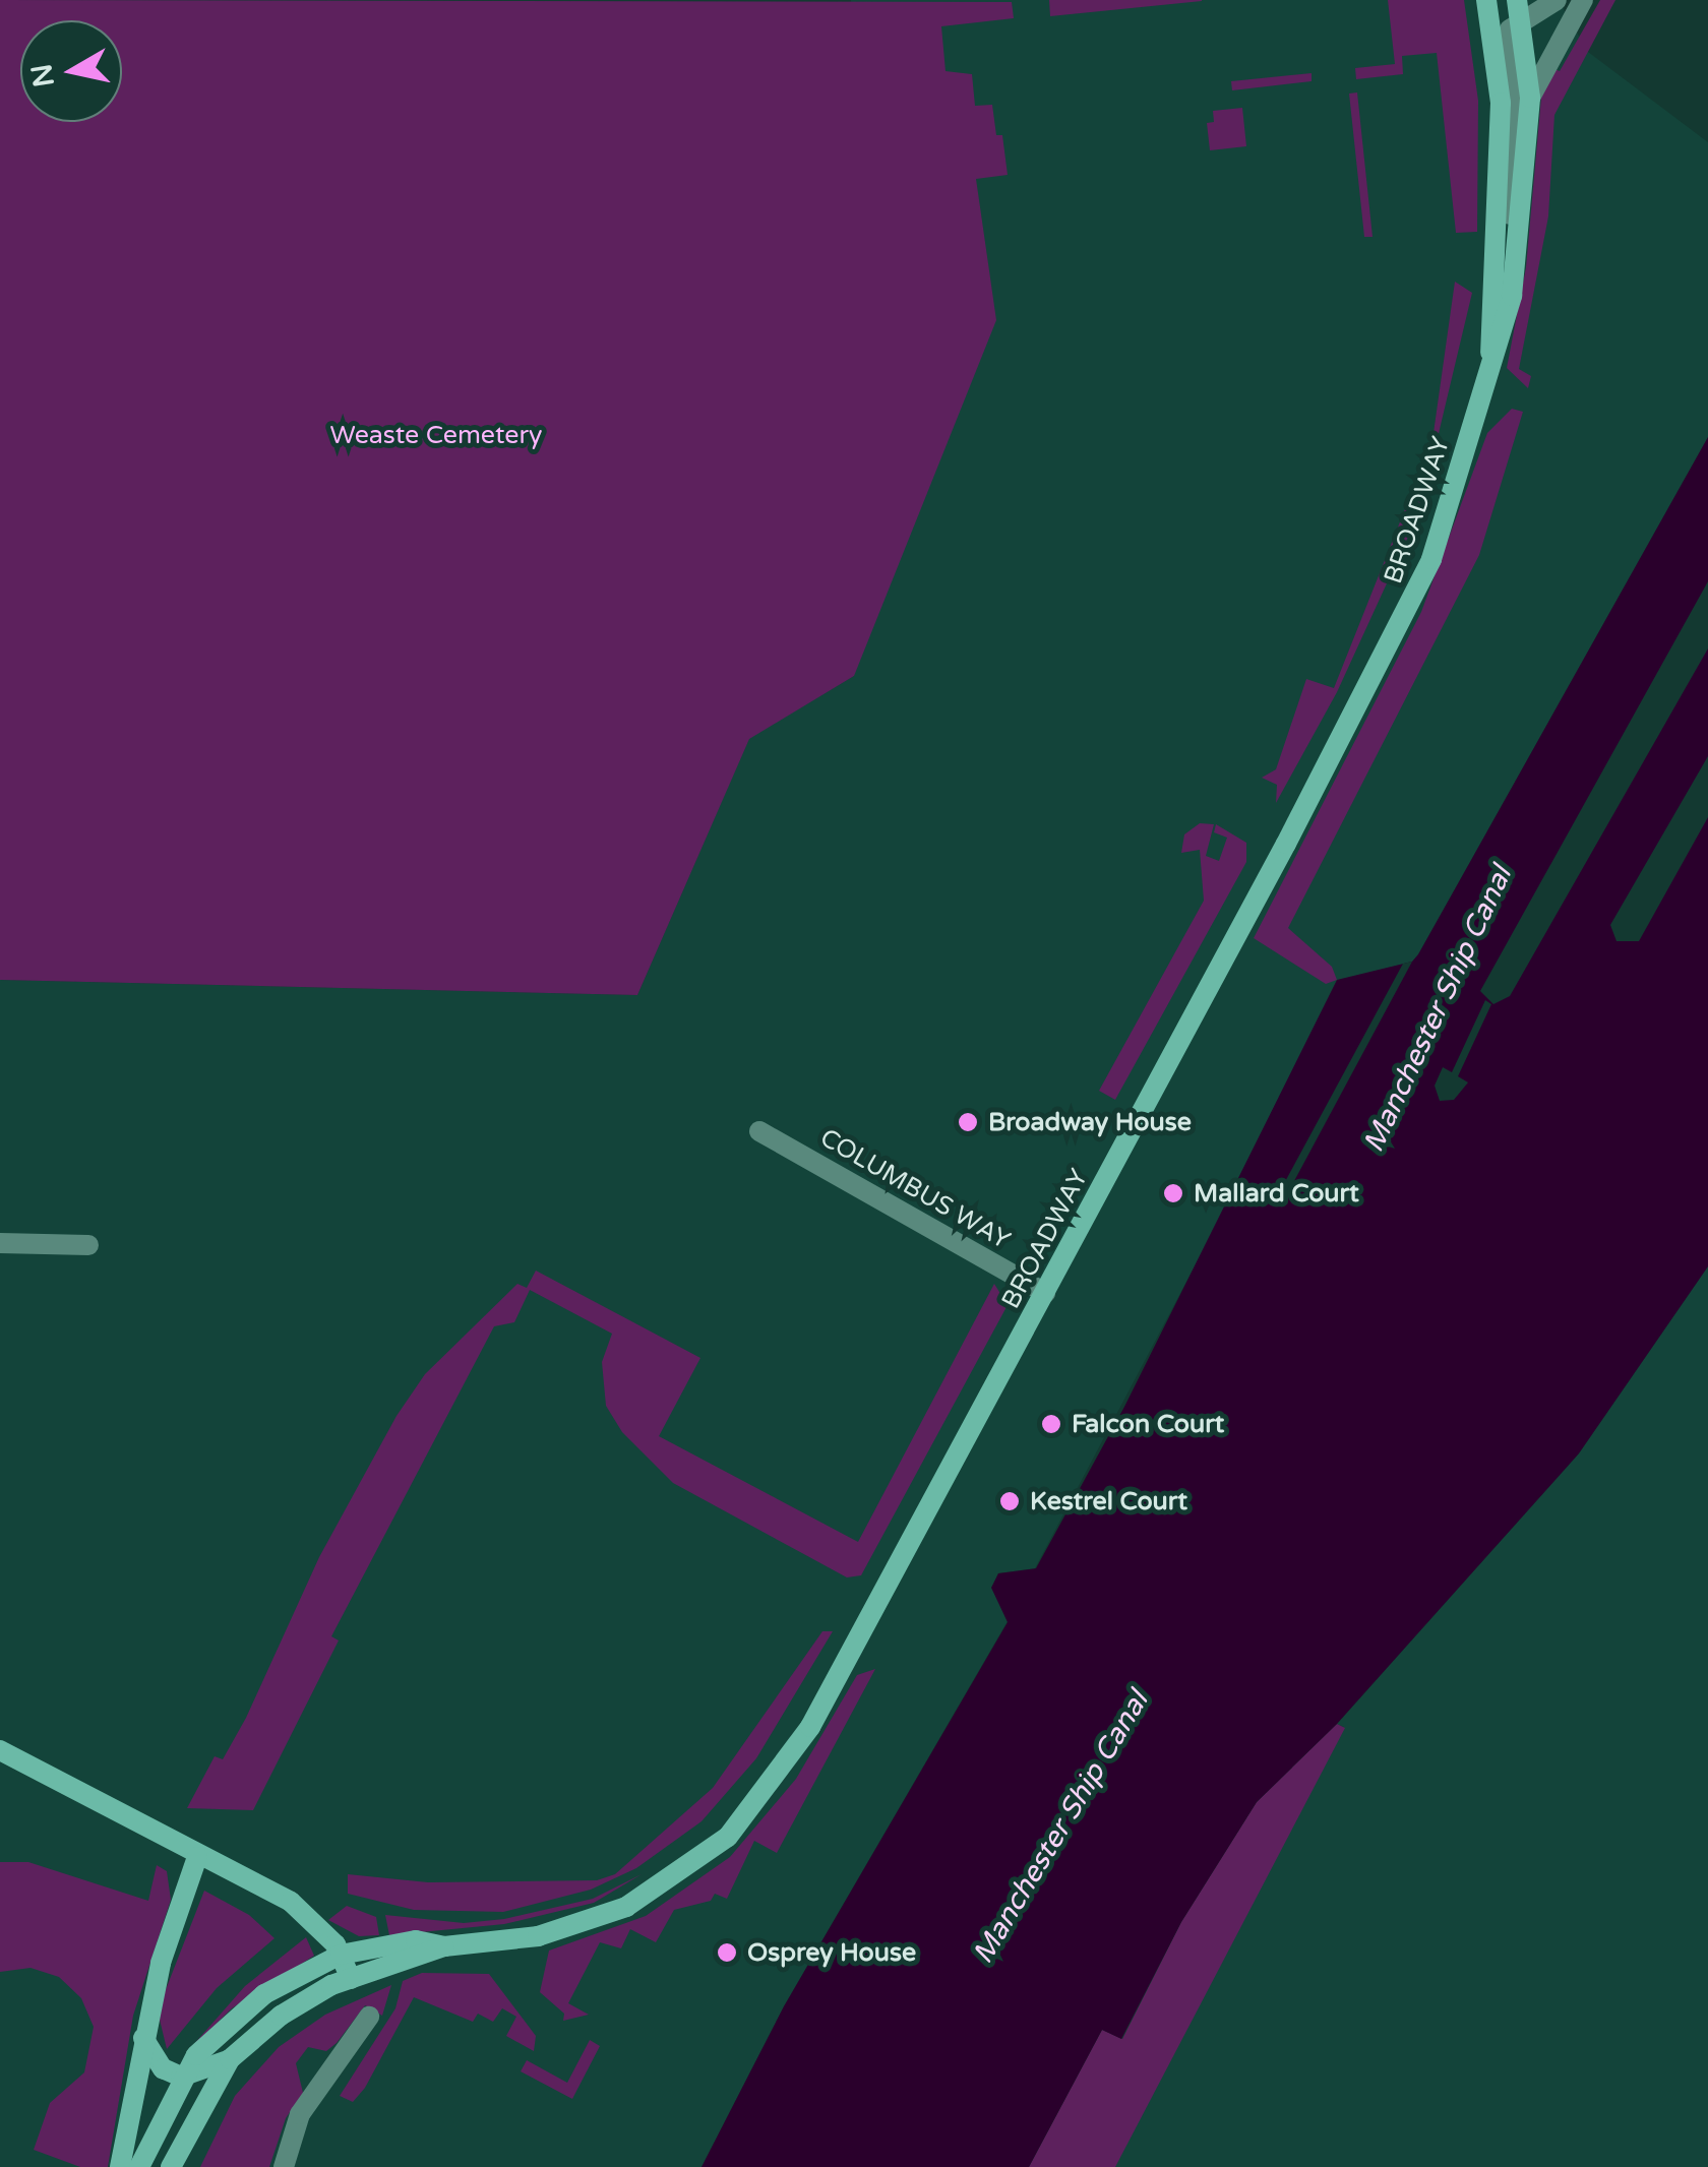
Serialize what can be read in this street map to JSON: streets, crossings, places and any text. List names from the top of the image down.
{
  "streets": {
    "street": ["BROADWAY", "COLUMBUS WAY"]
  },
  "crossings": [
    ["BROADWAY", "COLUMBUS WAY"]
  ],
  "water": ["Manchester Ship Canal"],
  "parks": ["Weaste Cemetery"],
  "places": [
    "Broadway House",
    "Mallard Court",
    "Falcon Court",
    "Kestrel Court",
    "Osprey House"
  ],
  "north": "left"
}
